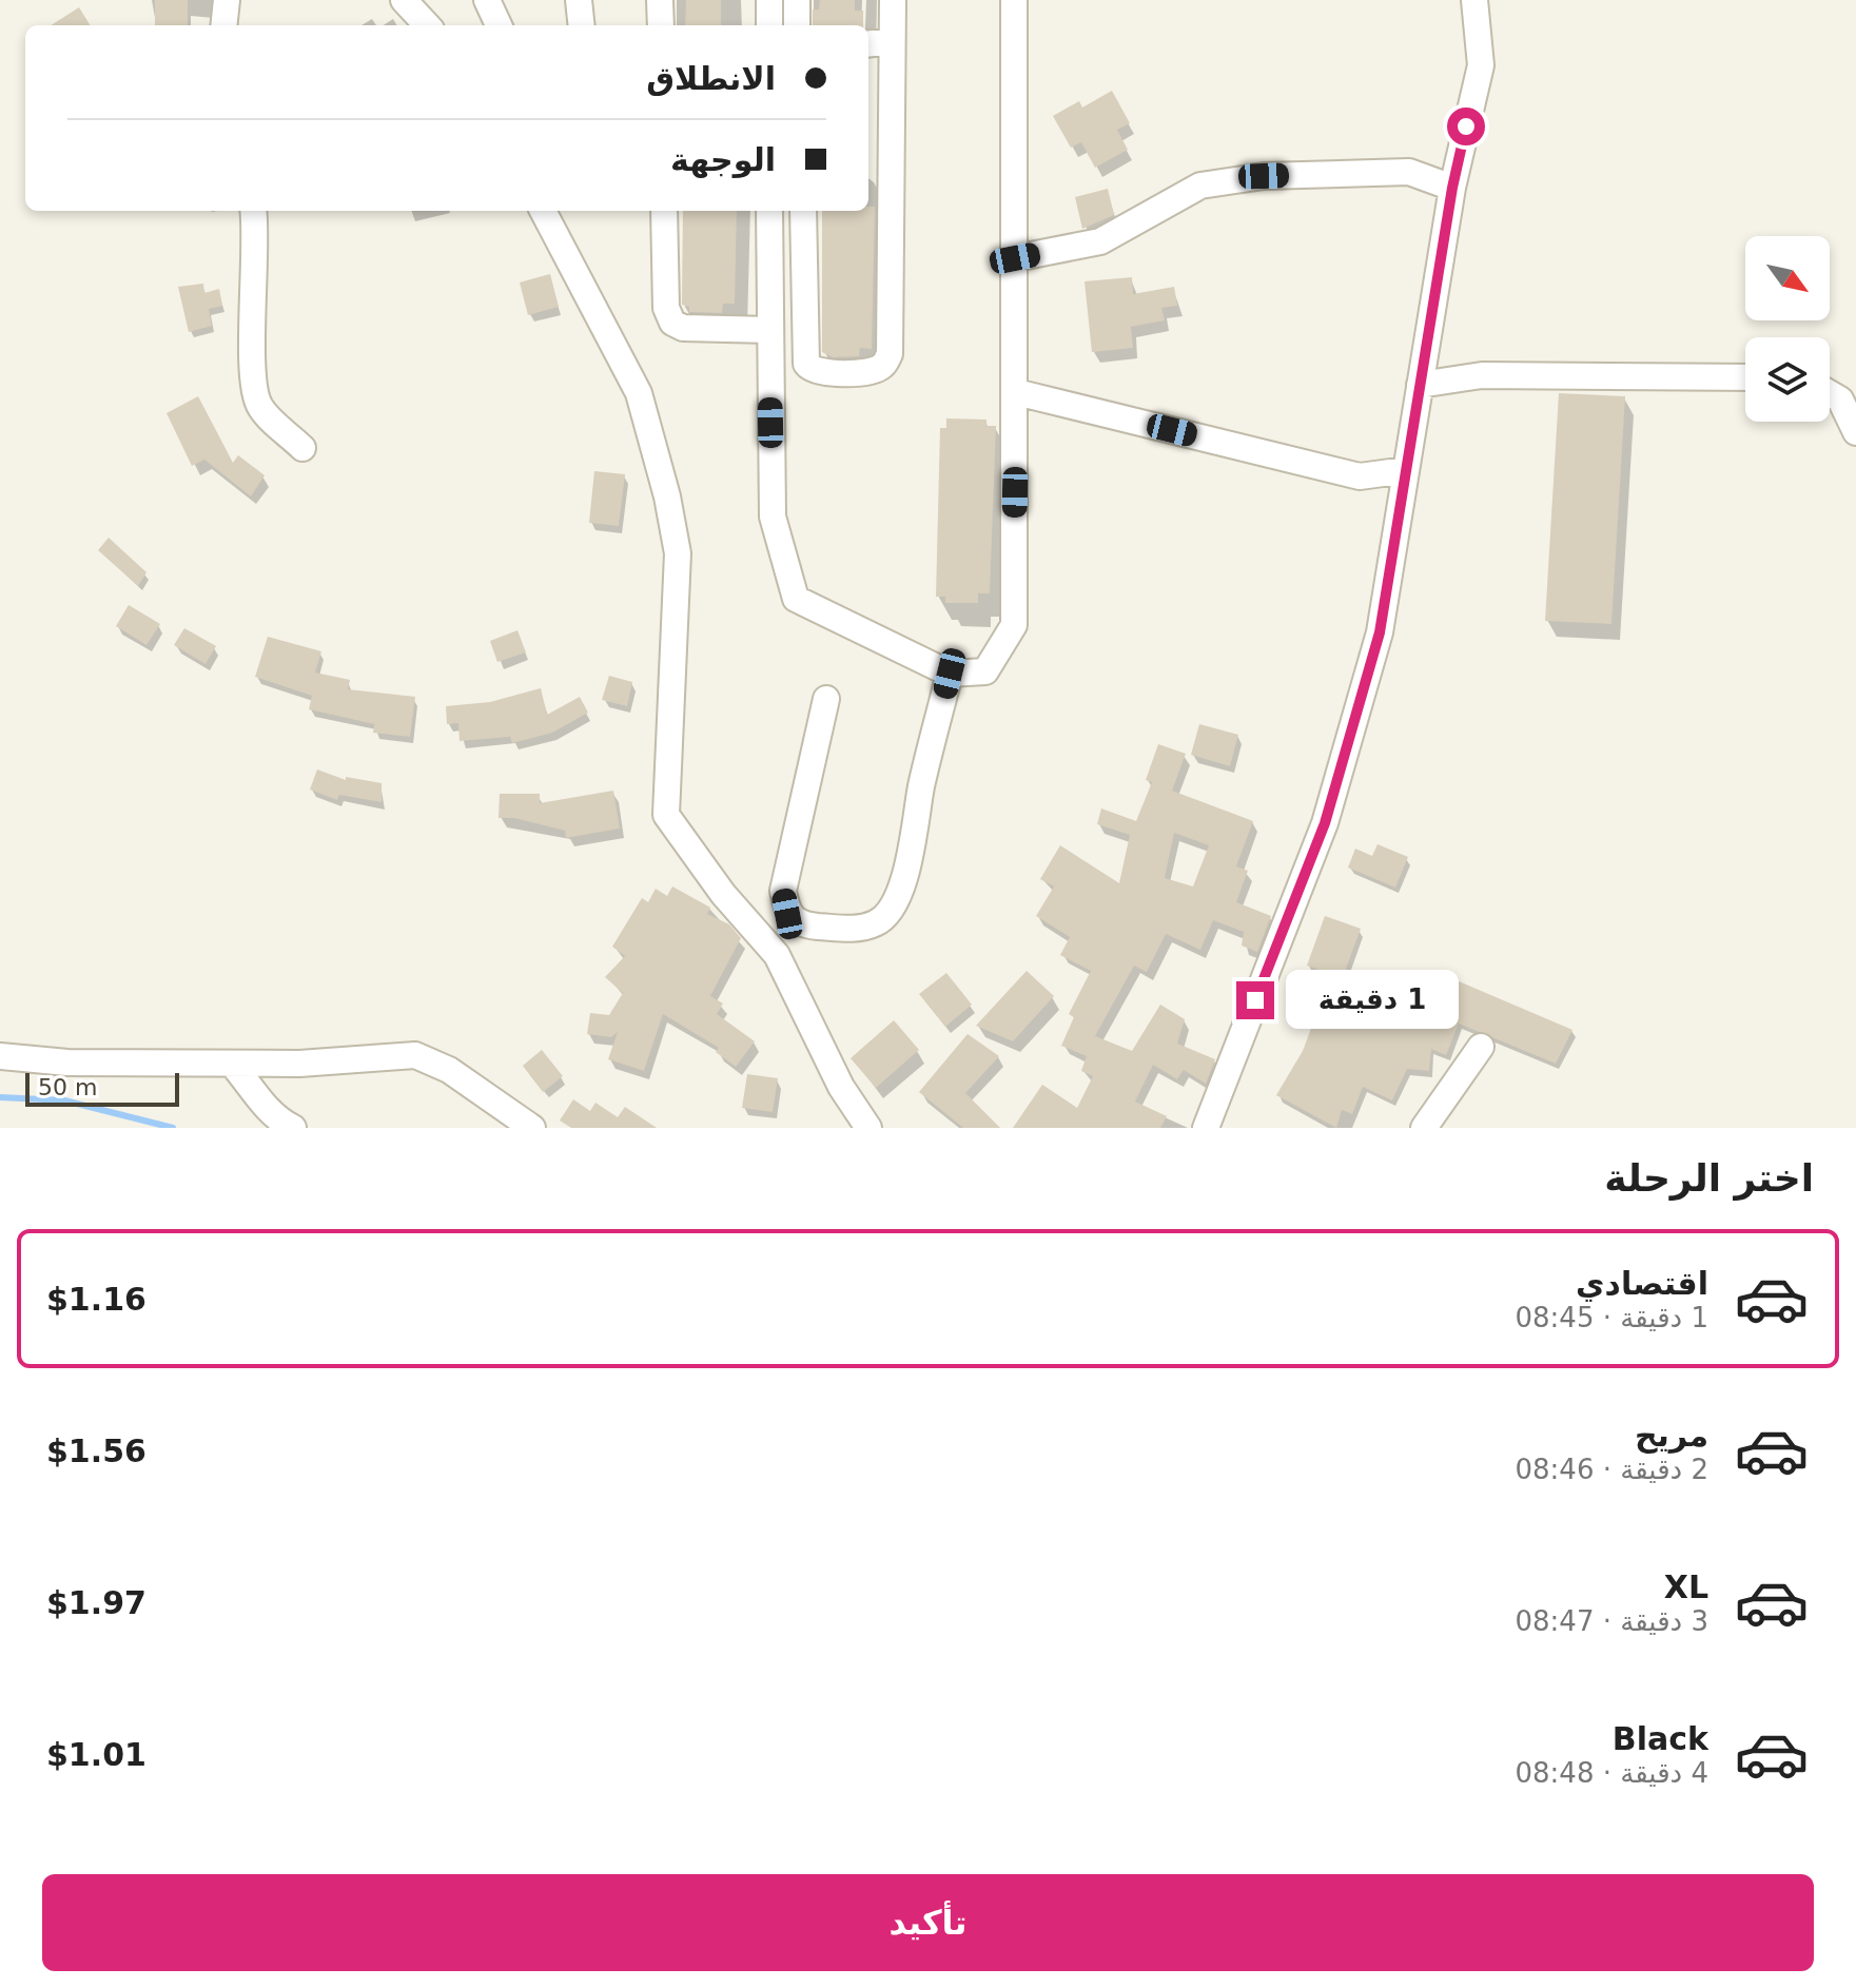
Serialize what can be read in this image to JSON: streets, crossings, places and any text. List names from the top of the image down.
{
  "scale_bar": "50 m",
  "north": "bottom right",
  "page": {
    "banner": ["الانطلاق", "الوجهة"],
    "bubble": "1 دقيقة",
    "scale": "50 m",
    "heading": "اختر الرحلة",
    "list": [
      {
        "name": "اقتصادي",
        "note": "1 دقيقة · 08:45",
        "value": "$1.16"
      },
      {
        "name": "مريح",
        "note": "2 دقيقة · 08:46",
        "value": "$1.56"
      },
      {
        "name": "XL",
        "note": "3 دقيقة · 08:47",
        "value": "$1.97"
      },
      {
        "name": "Black",
        "note": "4 دقيقة · 08:48",
        "value": "$1.01"
      }
    ],
    "buttons": "تأكيد"
  }
}
